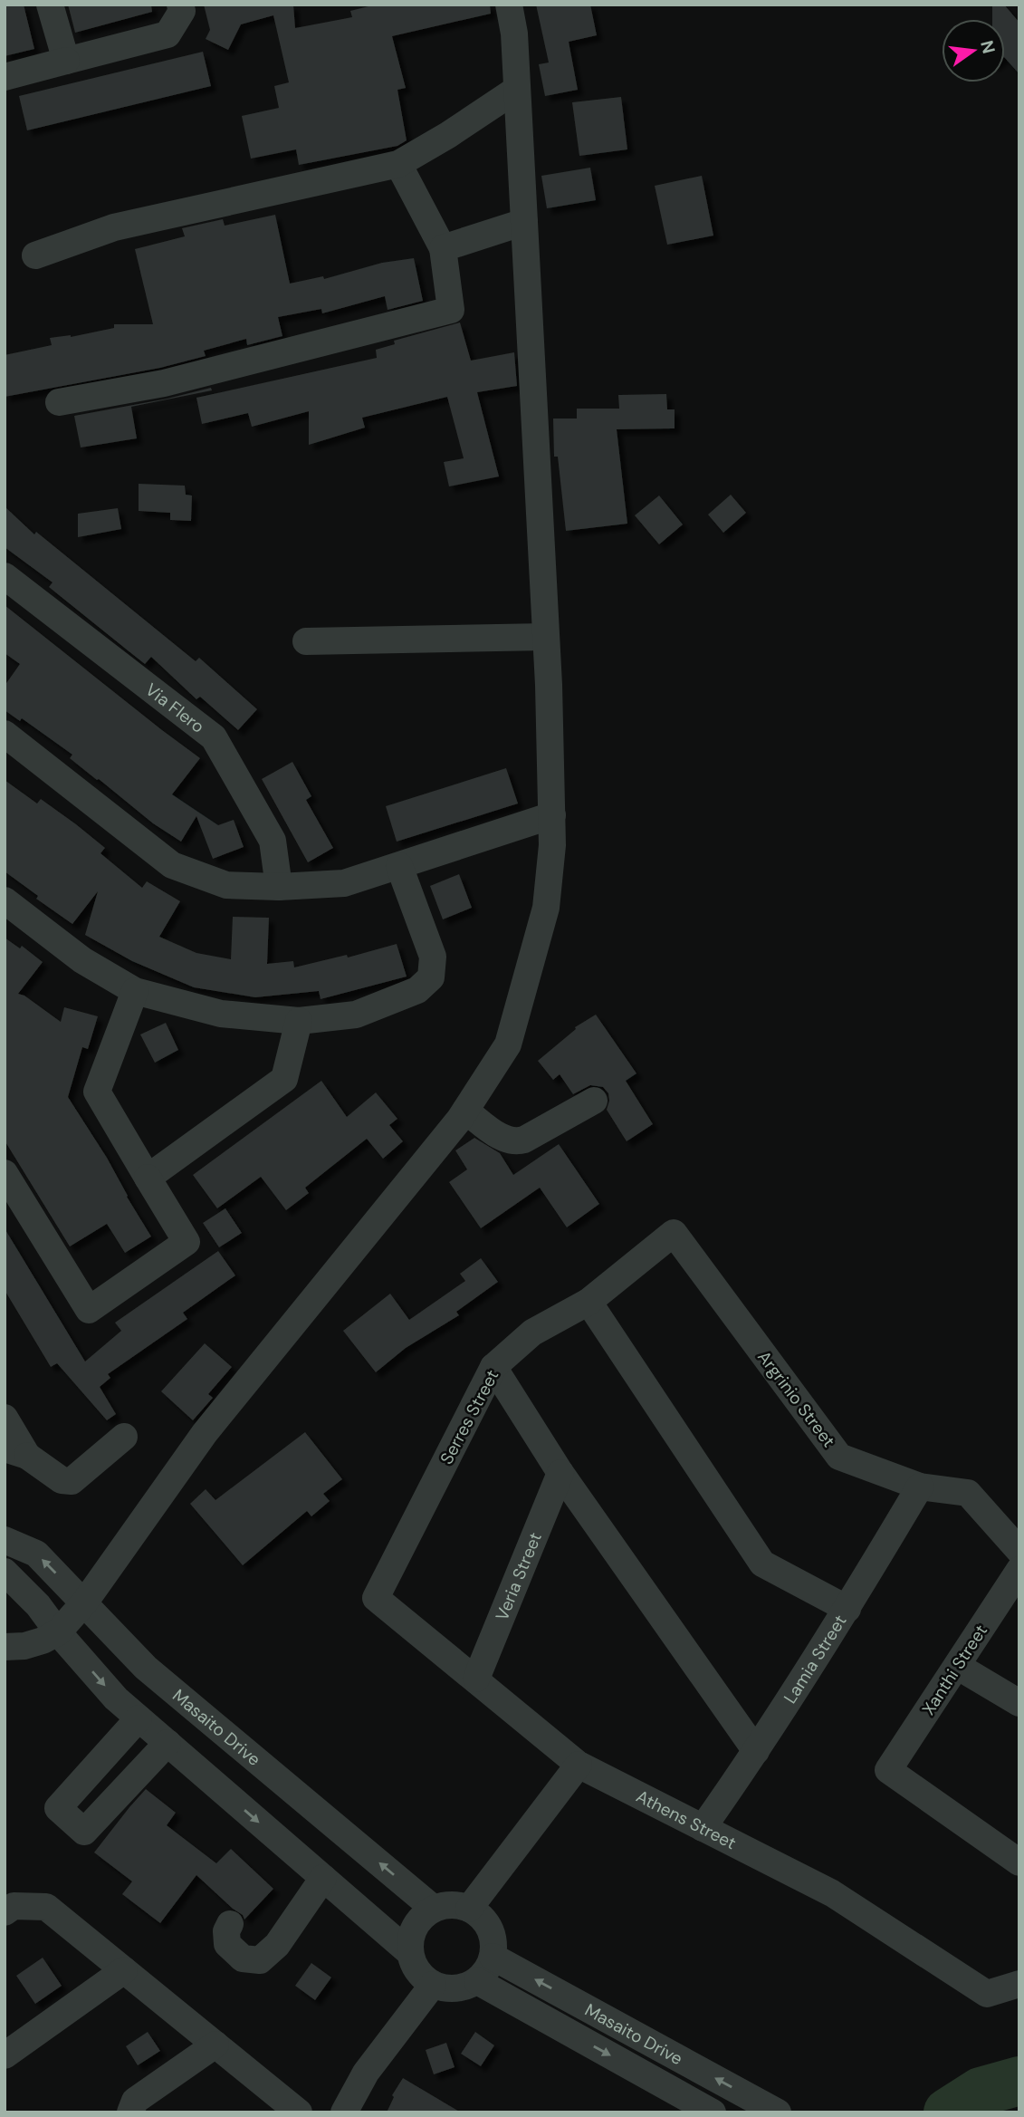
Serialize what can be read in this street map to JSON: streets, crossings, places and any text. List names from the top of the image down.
{
  "streets": {
    "street": [
      "Via Flero",
      "Argrinio Street",
      "Serres Street",
      "Veria Street",
      "Lamia Street",
      "Xanthi Street",
      "Masaito Drive",
      "Athens Street"
    ]
  },
  "crossings": [
    ["Argrinio Street", "Serres Street"],
    ["Argrinio Street", "Lamia Street"],
    ["Serres Street", "Athens Street"],
    ["Veria Street", "Athens Street"],
    ["Lamia Street", "Athens Street"]
  ],
  "north": "right"
}
